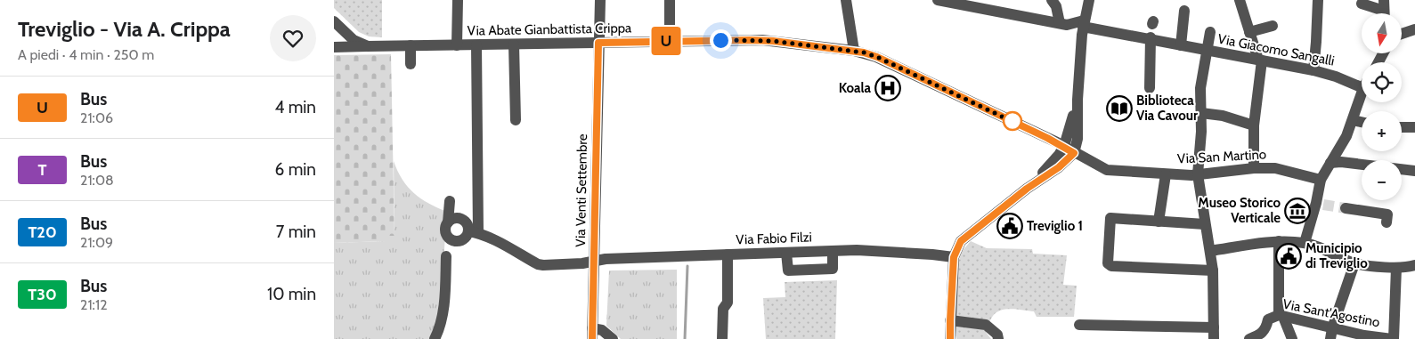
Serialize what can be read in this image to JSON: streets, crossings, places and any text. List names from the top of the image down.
{
  "streets": {
    "street": [
      "Via Abate Gianbattista Crippa",
      "Via Giacomo Sangalli",
      "Via San Martino",
      "Via Venti Settembre",
      "Via Fabio Filzi",
      "Via Sant'Agostino"
    ]
  },
  "crossings": [
    ["Via Abate Gianbattista Crippa", "Via San Martino"],
    ["Via Abate Gianbattista Crippa", "Via Venti Settembre"],
    ["Via Venti Settembre", "Via Fabio Filzi"]
  ],
  "places": {
    "hospital": ["Koala"],
    "library": ["Biblioteca Via Cavour"],
    "museum": ["Museo Storico Verticale"],
    "public building": ["Treviglio 1", "Municipio di Treviglio"]
  },
  "lines": ["bus line U"],
  "north": "bottom",
  "page": {
    "heading": ["Treviglio - Via A. Crippa", "A piedi · 4 min · 250 m"],
    "on_map": "U",
    "map_buttons": ["+", "−"],
    "list": [
      {
        "mark": "U",
        "name": "Bus",
        "note": "21:06",
        "value": "4 min"
      },
      {
        "mark": "T",
        "name": "Bus",
        "note": "21:08",
        "value": "6 min"
      },
      {
        "mark": "T20",
        "name": "Bus",
        "note": "21:09",
        "value": "7 min"
      },
      {
        "mark": "T30",
        "name": "Bus",
        "note": "21:12",
        "value": "10 min"
      }
    ]
  }
}
